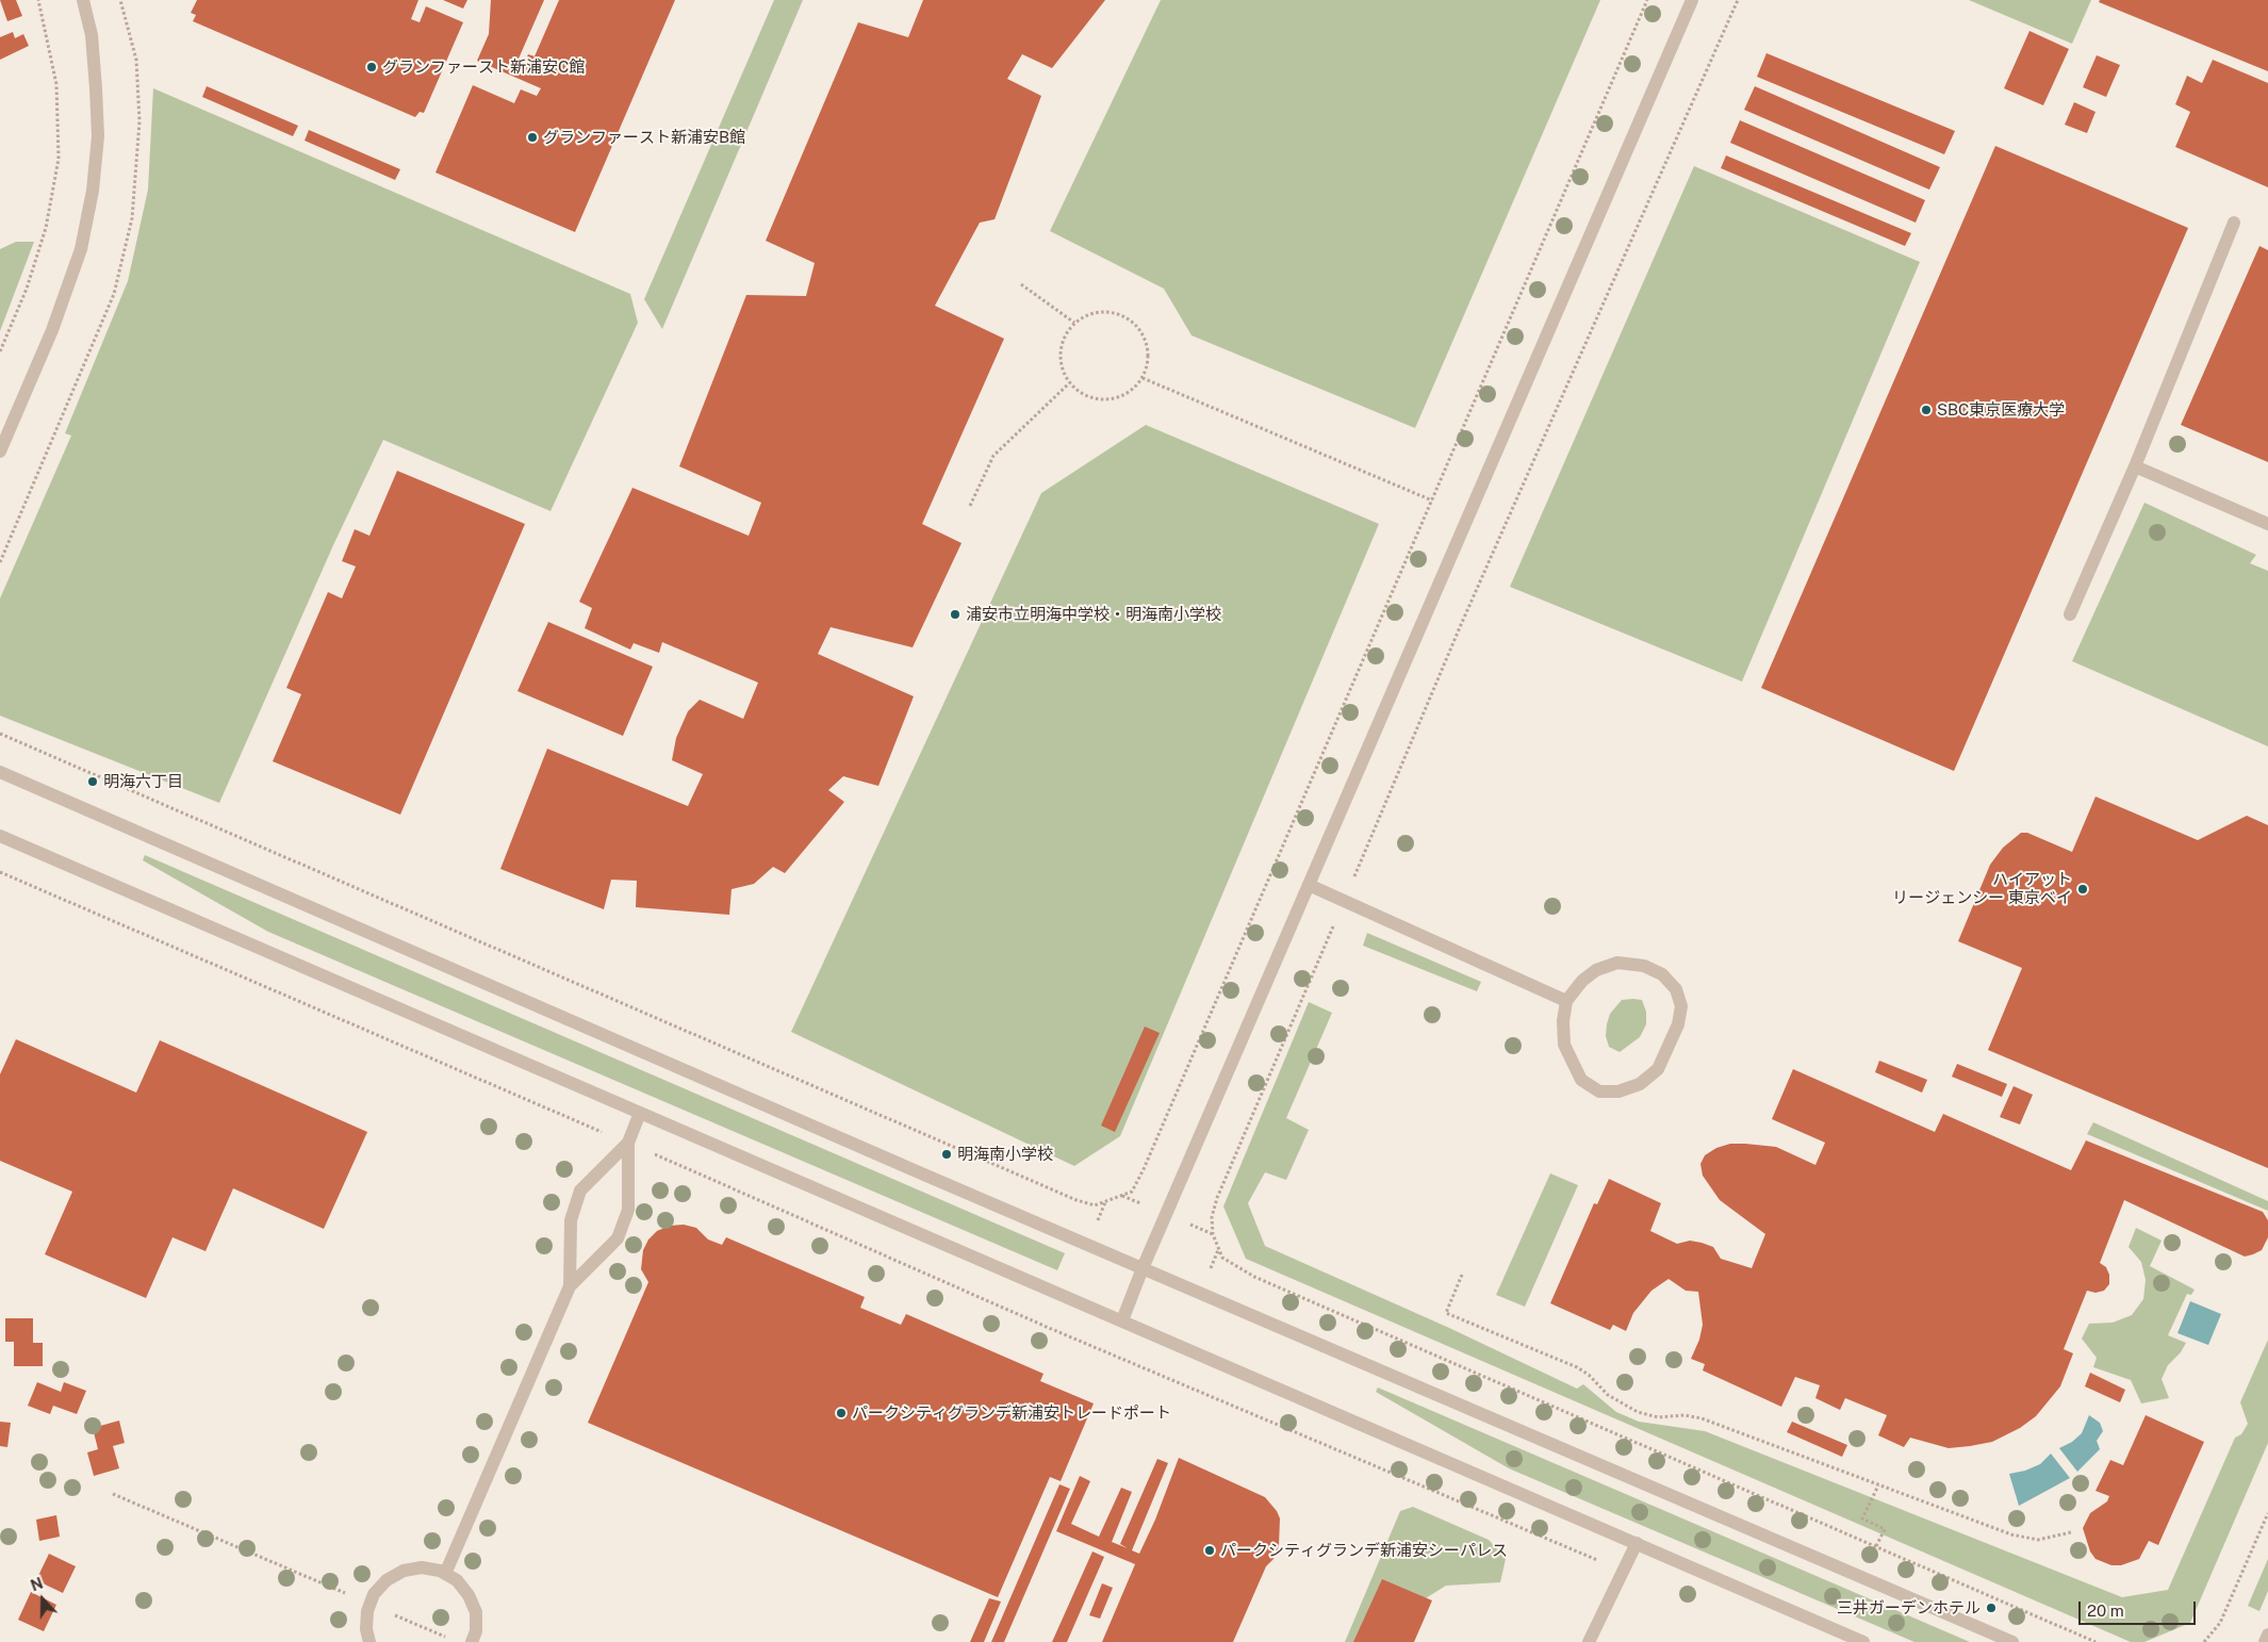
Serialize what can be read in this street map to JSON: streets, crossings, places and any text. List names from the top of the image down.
{
  "places": [
    "グランファースト新浦安C館",
    "グランファースト新浦安B館",
    "SBC東京医療大学",
    "浦安市立明海中学校・明海南小学校",
    "明海六丁目",
    "ハイアット リージェンシー 東京ベイ",
    "明海南小学校",
    "パークシティグランデ新浦安トレードポート",
    "パークシティグランデ新浦安シーパレス",
    "三井ガーデンホテル"
  ],
  "scale_bar": "20 m",
  "north": "top"
}
